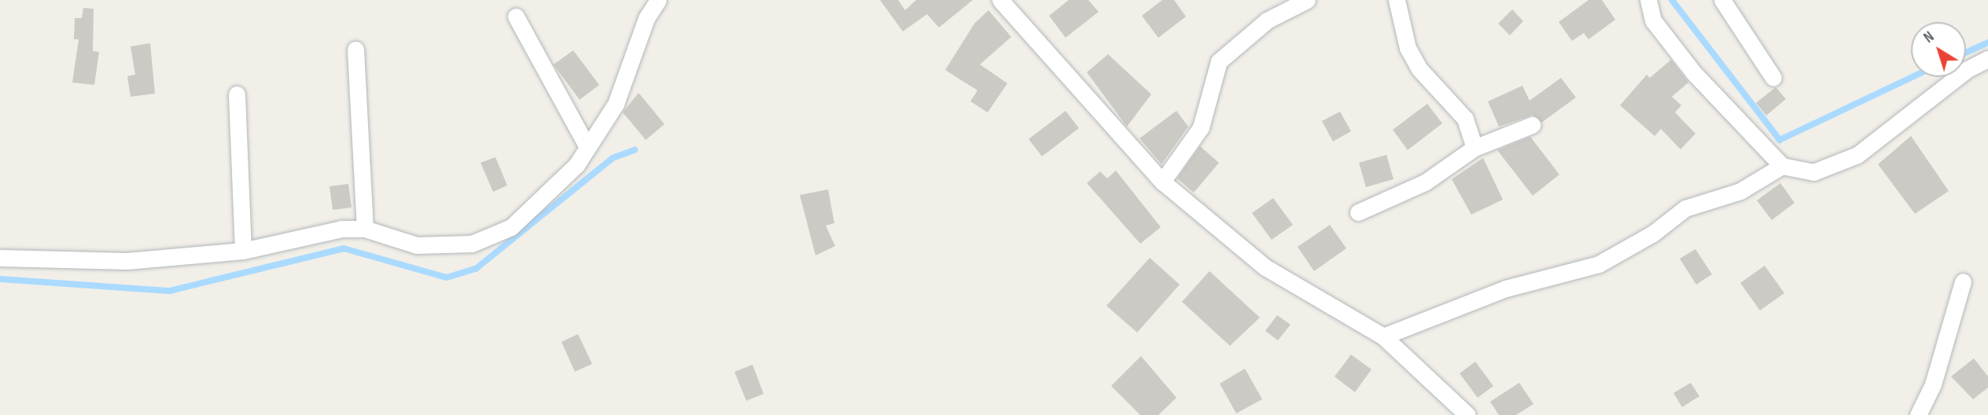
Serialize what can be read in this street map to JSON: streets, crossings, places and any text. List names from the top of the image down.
{
  "north": "top left"
}
